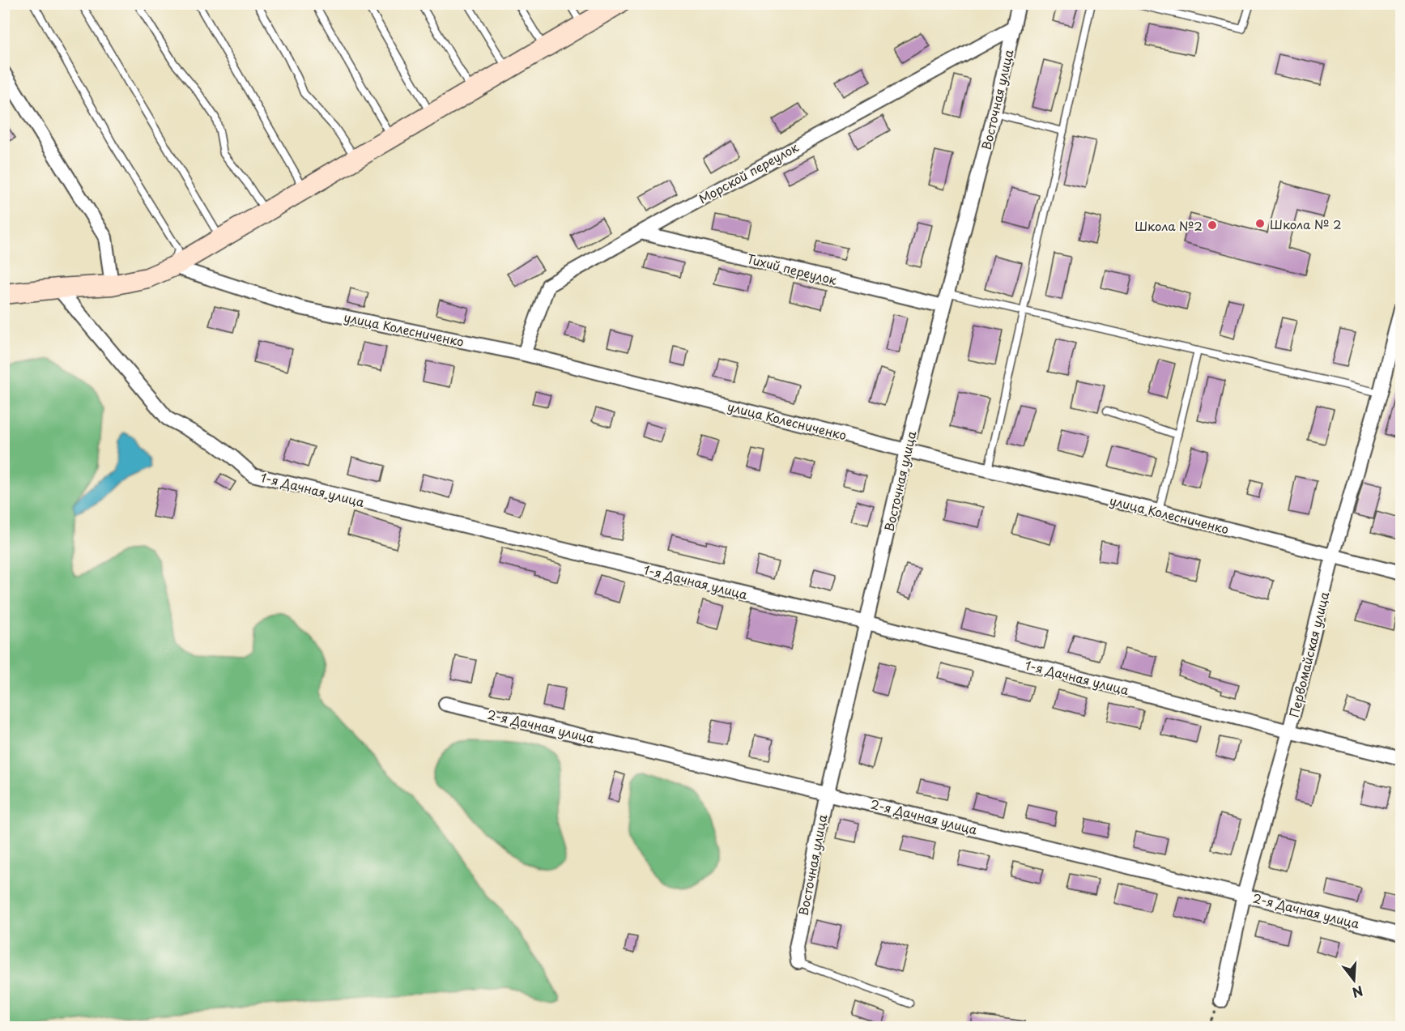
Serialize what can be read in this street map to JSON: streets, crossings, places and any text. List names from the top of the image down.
{
  "streets": {
    "street": [
      "Восточная улица",
      "Морской переулок",
      "Тихий переулок",
      "улица Колесниченко",
      "1-я Дачная улица",
      "Первомайская улица",
      "2-я Дачная улица"
    ]
  },
  "crossings": [
    ["Восточная улица", "Морской переулок"],
    ["Восточная улица", "Тихий переулок"],
    ["Восточная улица", "улица Колесниченко"],
    ["Восточная улица", "1-я Дачная улица"],
    ["Восточная улица", "2-я Дачная улица"],
    ["Морской переулок", "Тихий переулок"],
    ["Морской переулок", "улица Колесниченко"],
    ["улица Колесниченко", "Первомайская улица"],
    ["1-я Дачная улица", "Первомайская улица"],
    ["Первомайская улица", "2-я Дачная улица"]
  ],
  "places": ["Школа № 2", "Школа №2"],
  "north": "bottom"
}
